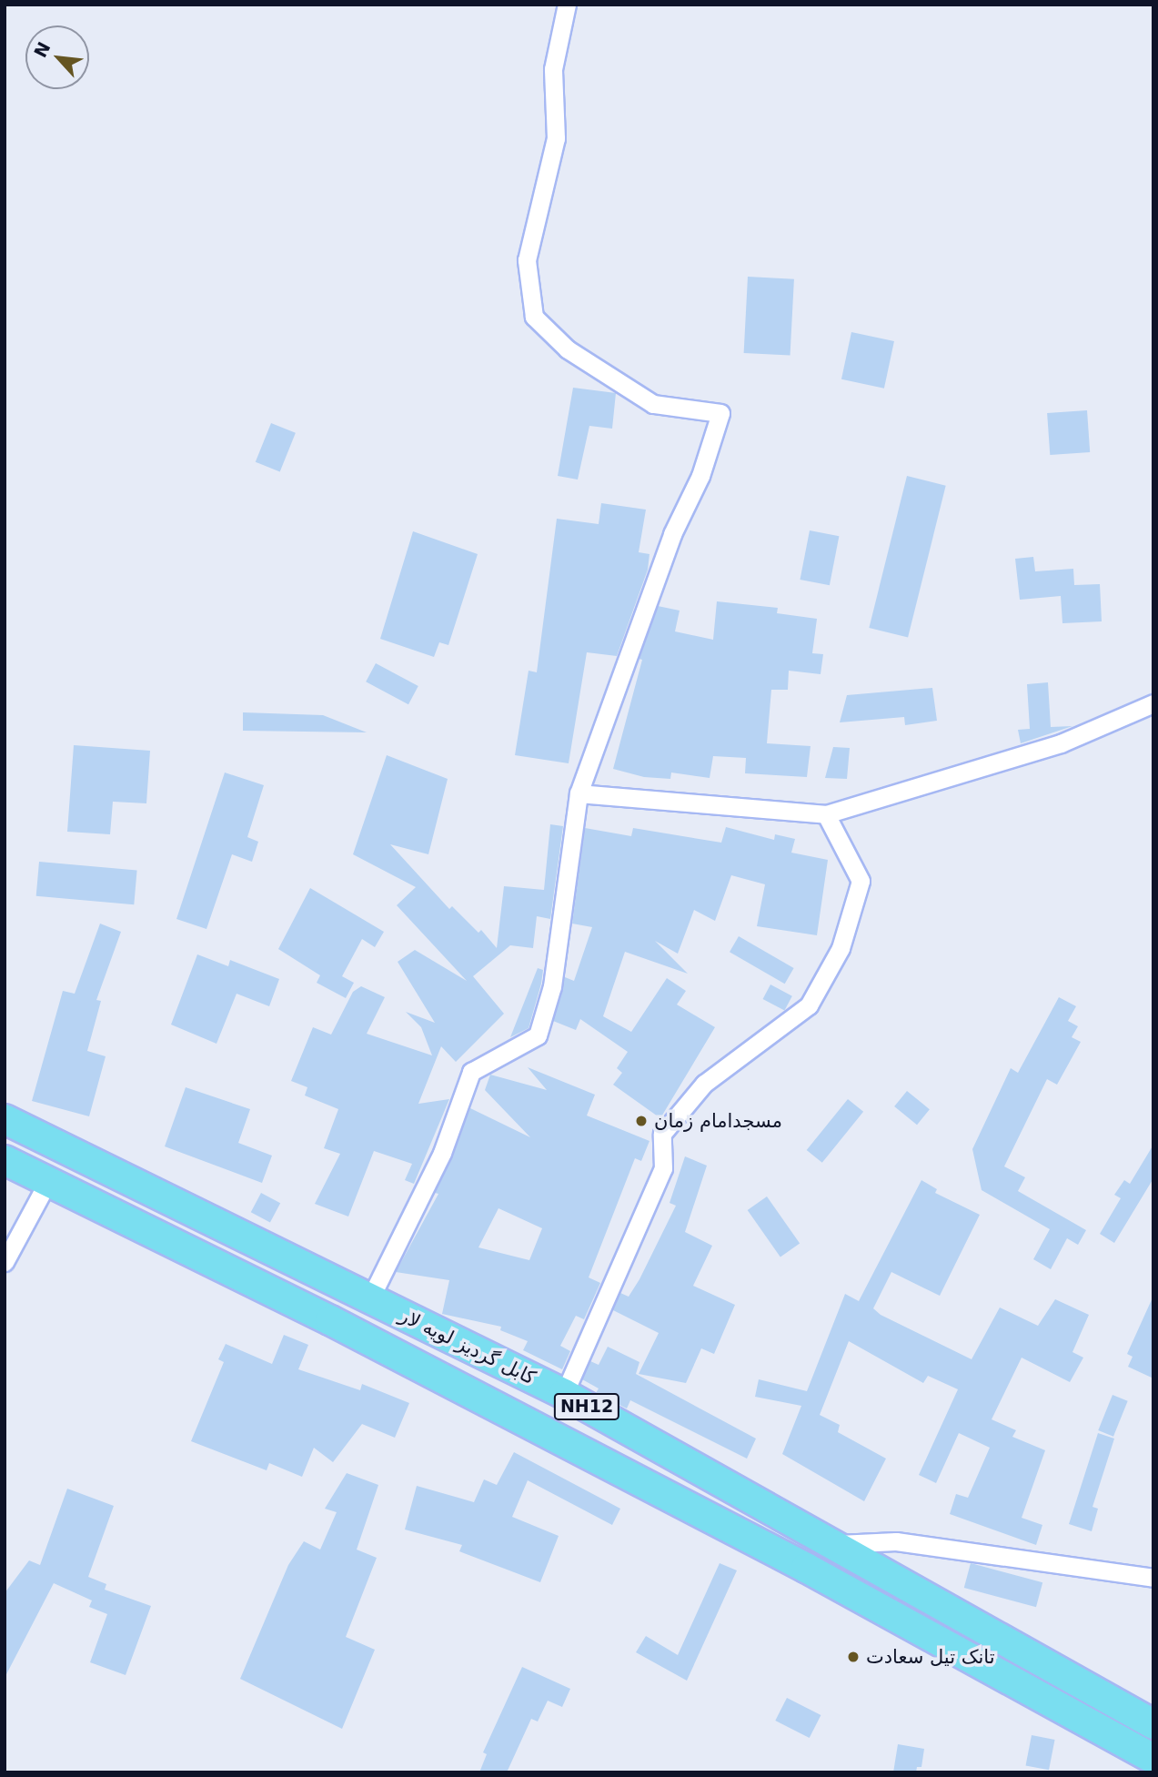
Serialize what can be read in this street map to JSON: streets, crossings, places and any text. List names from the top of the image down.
{
  "streets": {
    "highway": ["کابل گردیز لویه لار", "NH12"]
  },
  "places": ["مسجدامام زمان", "تانک تیل سعادت"],
  "north": "top left"
}
